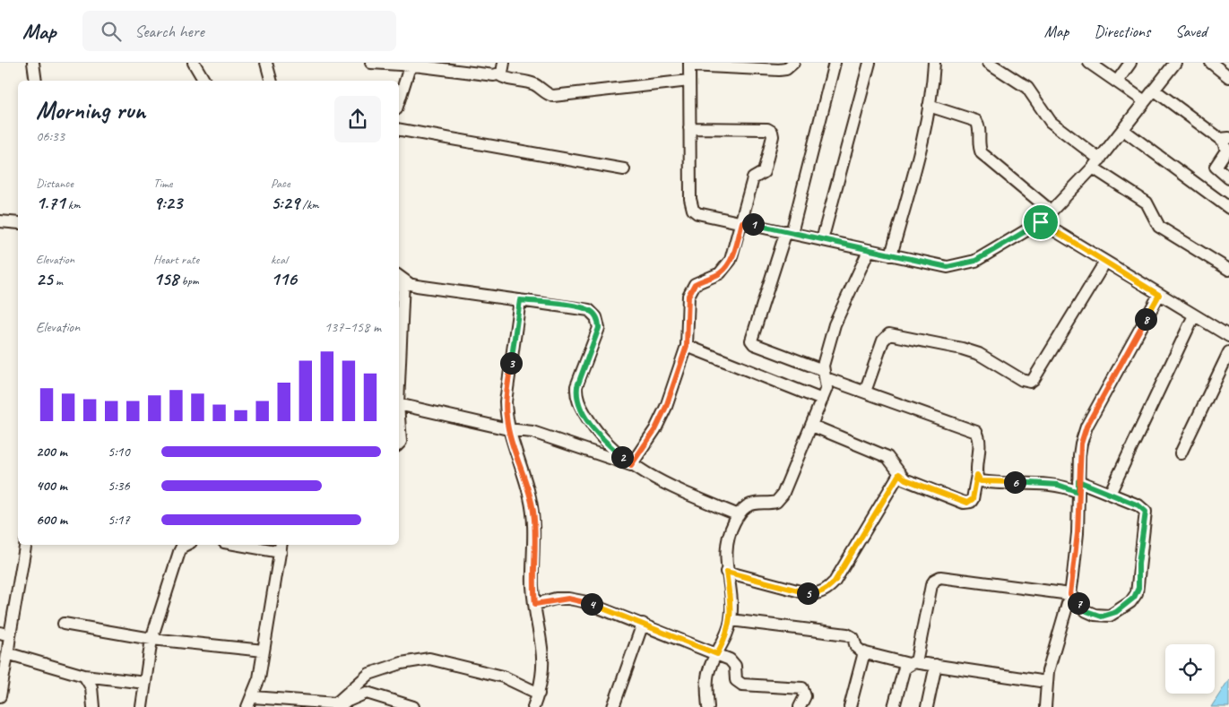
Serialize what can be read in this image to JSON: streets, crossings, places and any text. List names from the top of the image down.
{
  "page": {
    "header": "Map",
    "search": "Search here",
    "nav": ["Map", "Directions", "Saved"],
    "heading": ["Morning run", "06:33"],
    "stats": [
      ["Distance", "1.71 km"],
      ["Time", "9:23"],
      ["Pace", "5:29 /km"],
      ["Elevation", "25 m"],
      ["Heart rate", "158 bpm"],
      ["kcal", "116"]
    ],
    "pins": [
      "1",
      "8",
      "3",
      "2",
      "6",
      "5",
      "7",
      "4"
    ],
    "chart": ["Elevation", "137–158 m"],
    "list": [
      {
        "name": "200 m",
        "note": "5:10"
      },
      {
        "name": "400 m",
        "note": "5:36"
      },
      {
        "name": "600 m",
        "note": "5:17"
      }
    ]
  }
}
